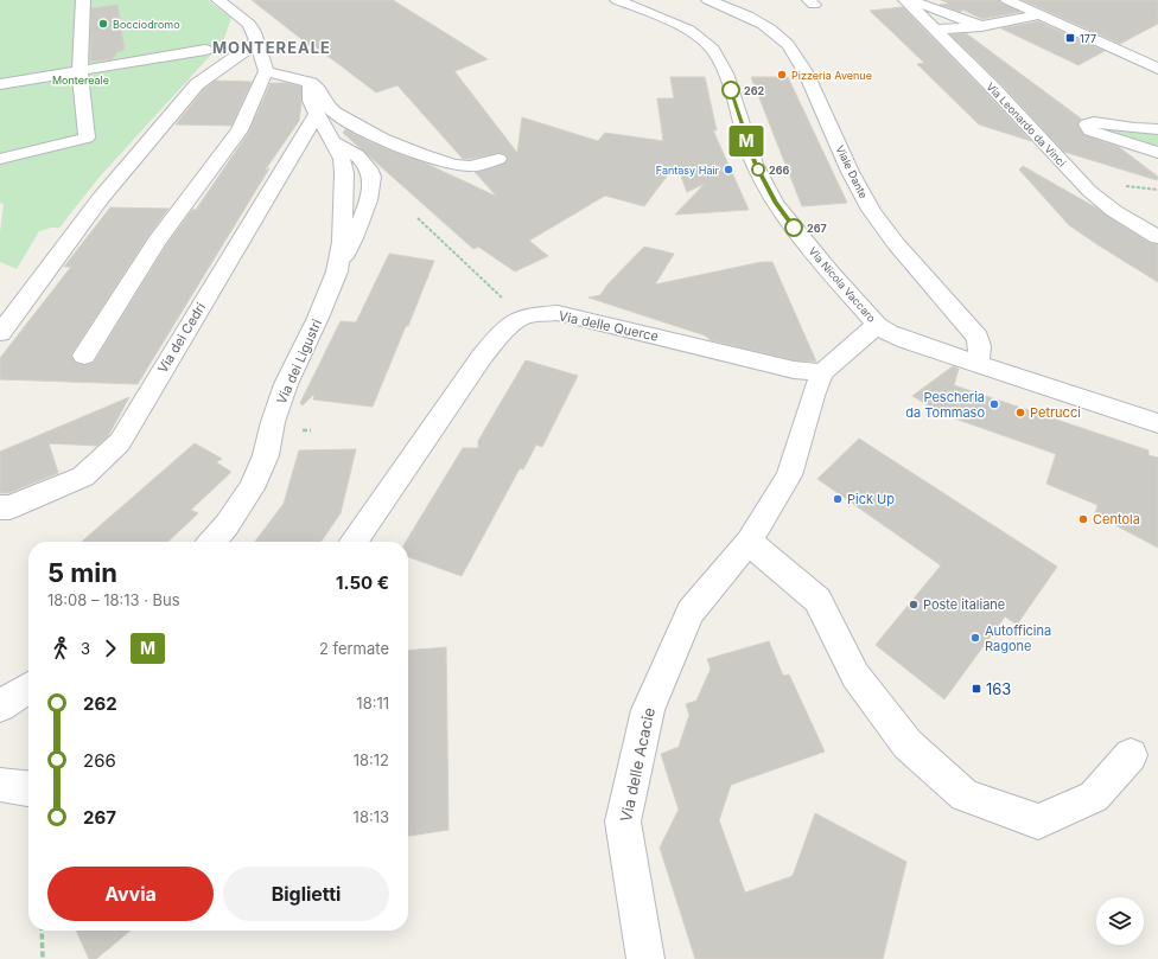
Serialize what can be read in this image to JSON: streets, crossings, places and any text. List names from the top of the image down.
{
  "streets": {
    "street": [
      "Via Leonardo da Vinci",
      "Viale Dante",
      "Via Nicola Vaccaro",
      "Via delle Querce",
      "Via dei Cedri",
      "Via dei Ligustri",
      "Via delle Acacie"
    ]
  },
  "crossings": [
    ["Viale Dante", "Via Nicola Vaccaro"],
    ["Via delle Querce", "Via delle Acacie"],
    ["Via dei Cedri", "Via dei Ligustri"]
  ],
  "districts": ["MONTEREALE"],
  "parks": ["Montereale"],
  "places": {
    "other": [
      "Bocciodromo",
      "Pizzeria Avenue",
      "262",
      "Fantasy Hair",
      "266",
      "267",
      "Pescheria da Tommaso",
      "Petrucci",
      "Pick Up",
      "Centola",
      "Poste italiane",
      "Autofficina Ragone"
    ],
    "transit": ["177", "163"]
  },
  "lines": ["bus line M"],
  "page": {
    "on_map": "M",
    "heading": ["5 min", "18:08 – 18:13 · Bus", "1.50 €"],
    "legs": ["3", "M", "2 fermate"],
    "list": [
      {
        "name": "262",
        "value": "18:11"
      },
      {
        "name": "266",
        "value": "18:12"
      },
      {
        "name": "267",
        "value": "18:13"
      }
    ],
    "buttons": ["Avvia", "Biglietti"]
  }
}
